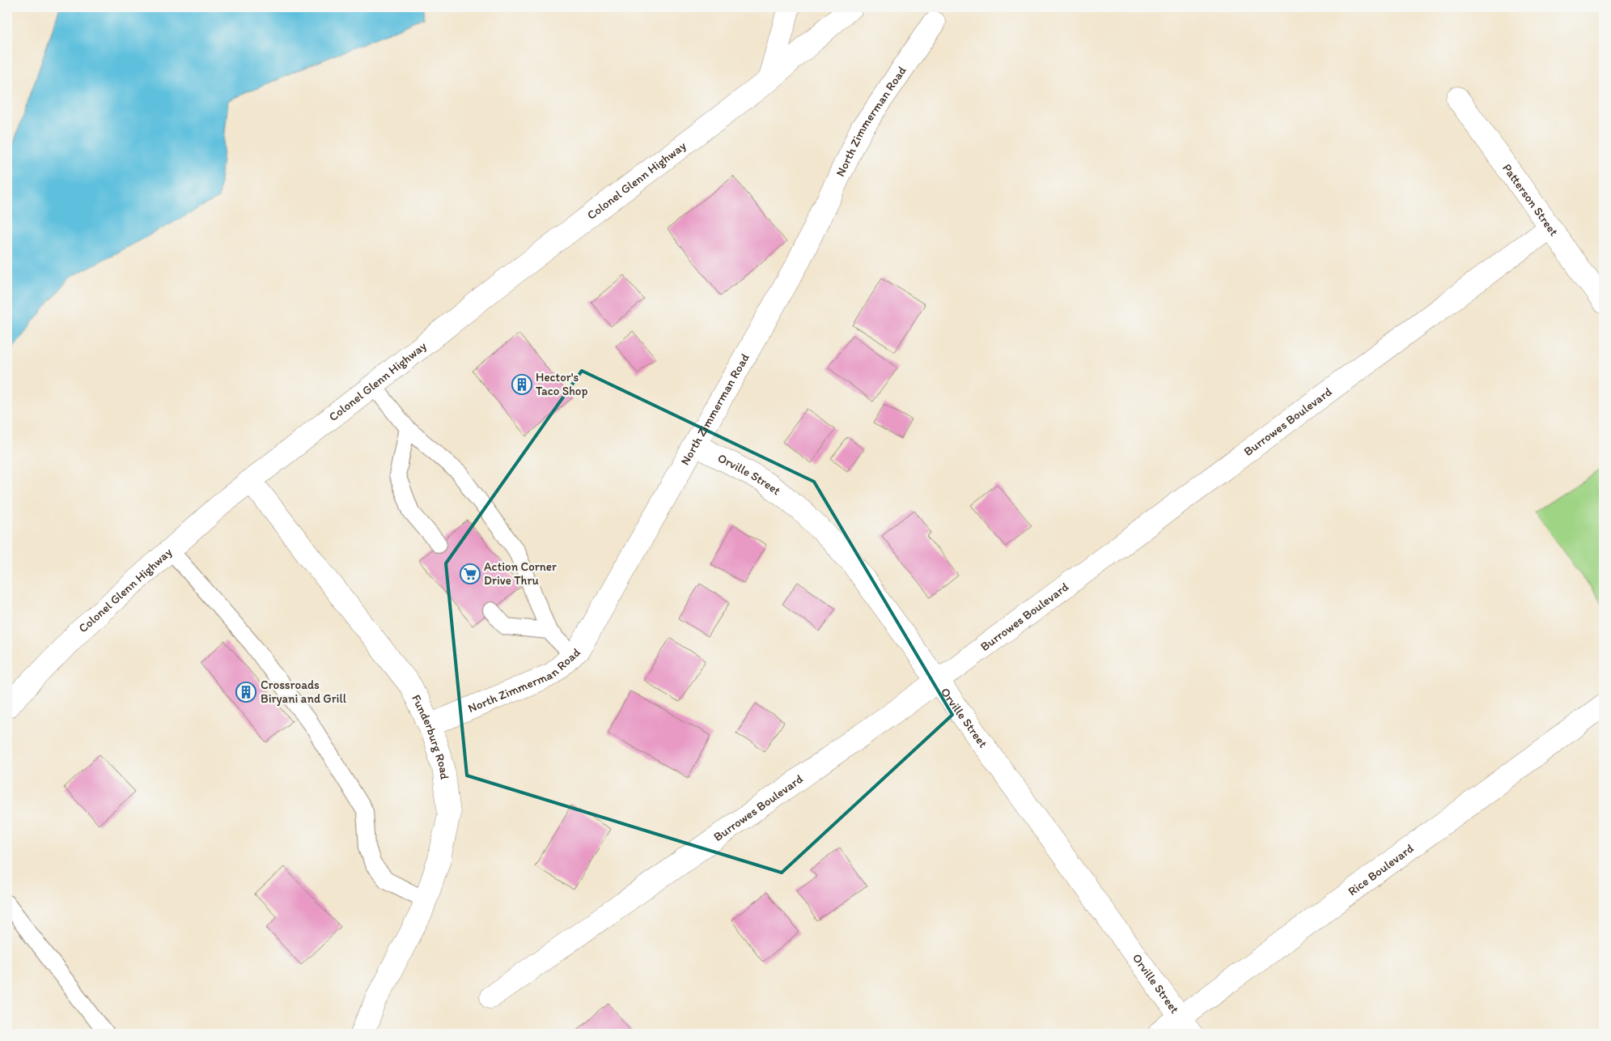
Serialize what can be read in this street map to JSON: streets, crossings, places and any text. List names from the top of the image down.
{
  "streets": {
    "street": [
      "North Zimmerman Road",
      "Colonel Glenn Highway",
      "Patterson Street",
      "Burrowes Boulevard",
      "Orville Street",
      "Funderburg Road",
      "Rice Boulevard"
    ]
  },
  "crossings": [
    ["North Zimmerman Road", "Orville Street"],
    ["North Zimmerman Road", "Funderburg Road"],
    ["Colonel Glenn Highway", "Funderburg Road"],
    ["Patterson Street", "Burrowes Boulevard"],
    ["Burrowes Boulevard", "Orville Street"],
    ["Orville Street", "Rice Boulevard"]
  ],
  "places": {
    "building": ["Hector's Taco Shop", "Crossroads Biryani and Grill"],
    "supermarket": ["Action Corner Drive Thru"]
  }
}
